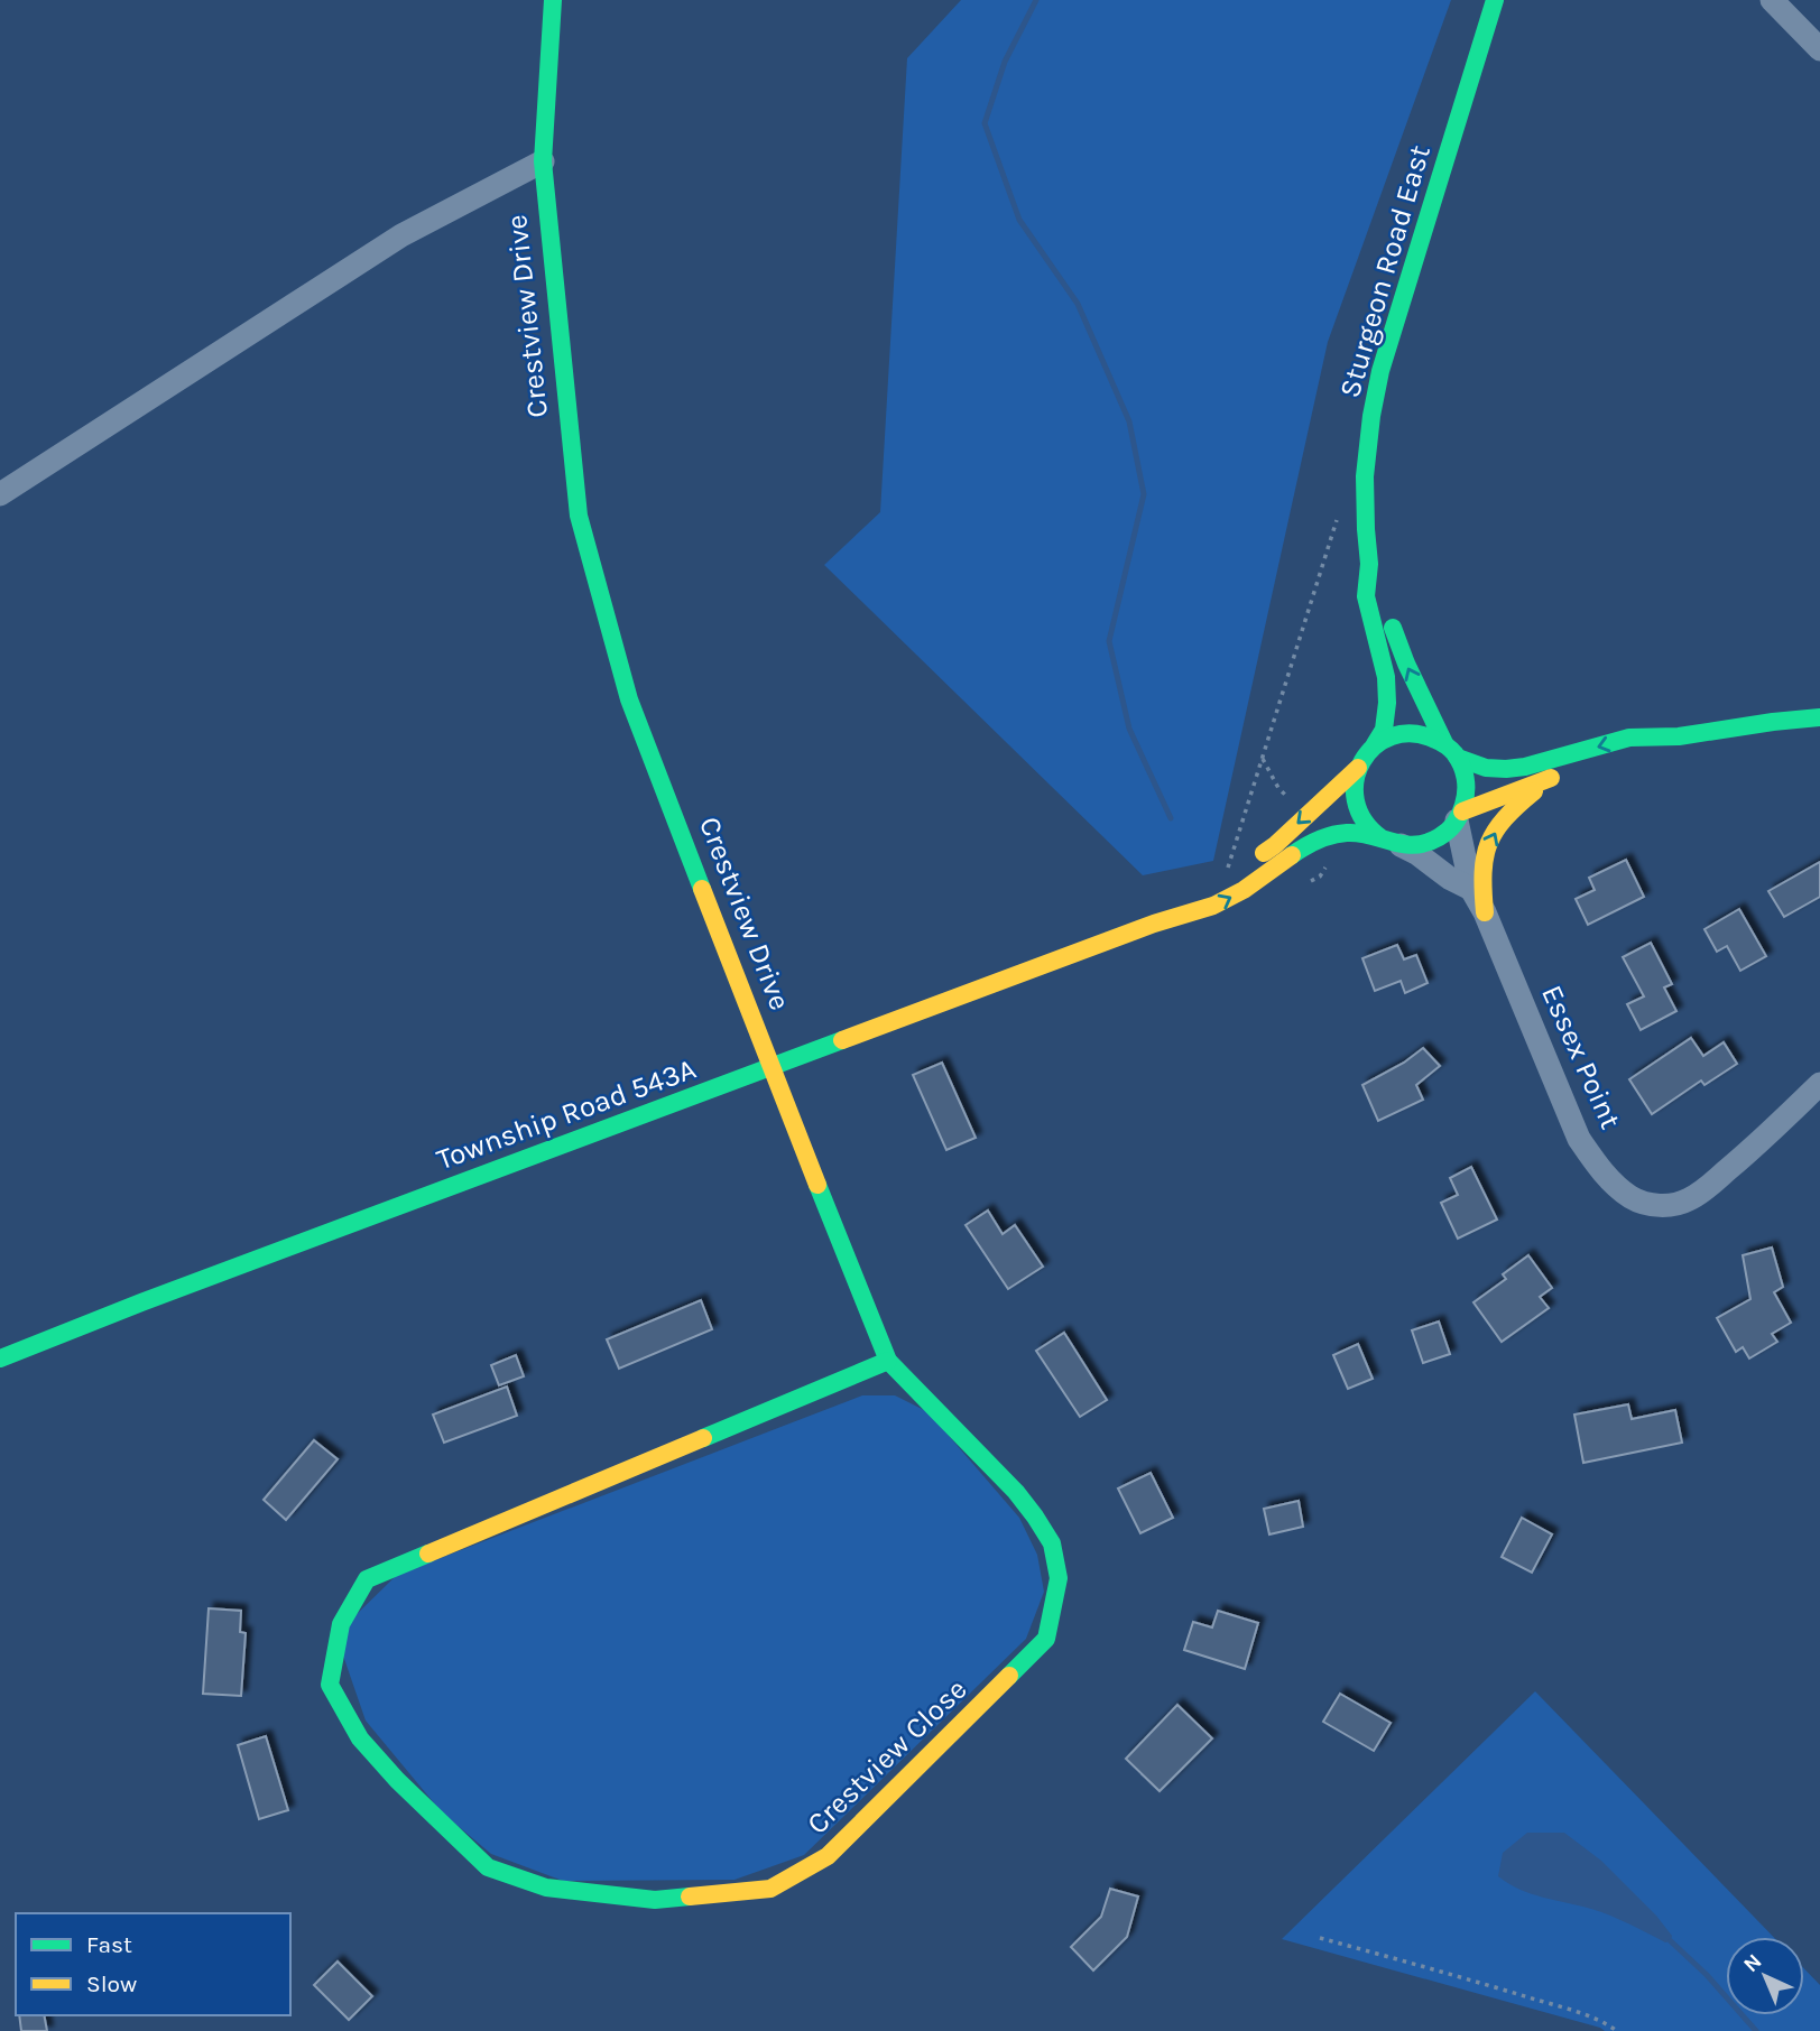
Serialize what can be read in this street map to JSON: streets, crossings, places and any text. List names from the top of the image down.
{
  "streets": {
    "main road": [
      "Sturgeon Road East",
      "Crestview Drive",
      "Township Road 543A",
      "Crestview Close"
    ],
    "street": ["Essex Point"]
  },
  "crossings": [
    ["Sturgeon Road East", "Essex Point"],
    ["Sturgeon Road East", "Township Road 543A"],
    ["Crestview Drive", "Township Road 543A"],
    ["Crestview Drive", "Crestview Close"],
    ["Essex Point", "Township Road 543A"],
    ["Township Road 543A", "Crestview Close"]
  ],
  "legend": ["Fast", "Slow"],
  "north": "top left"
}
